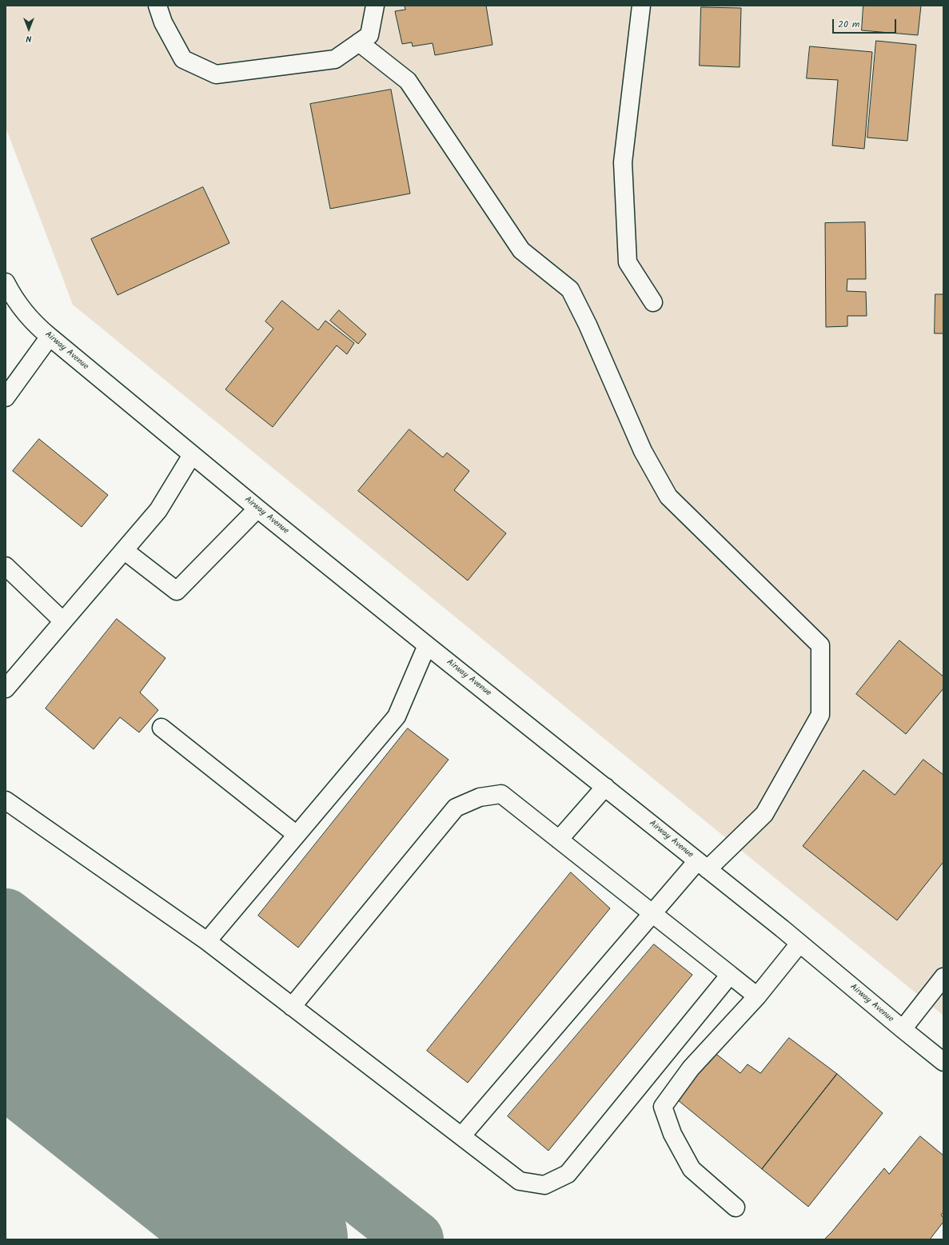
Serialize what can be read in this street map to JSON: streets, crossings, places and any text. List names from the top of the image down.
{
  "streets": {
    "street": ["Airway Avenue"]
  },
  "scale_bar": "20 m",
  "north": "bottom"
}
